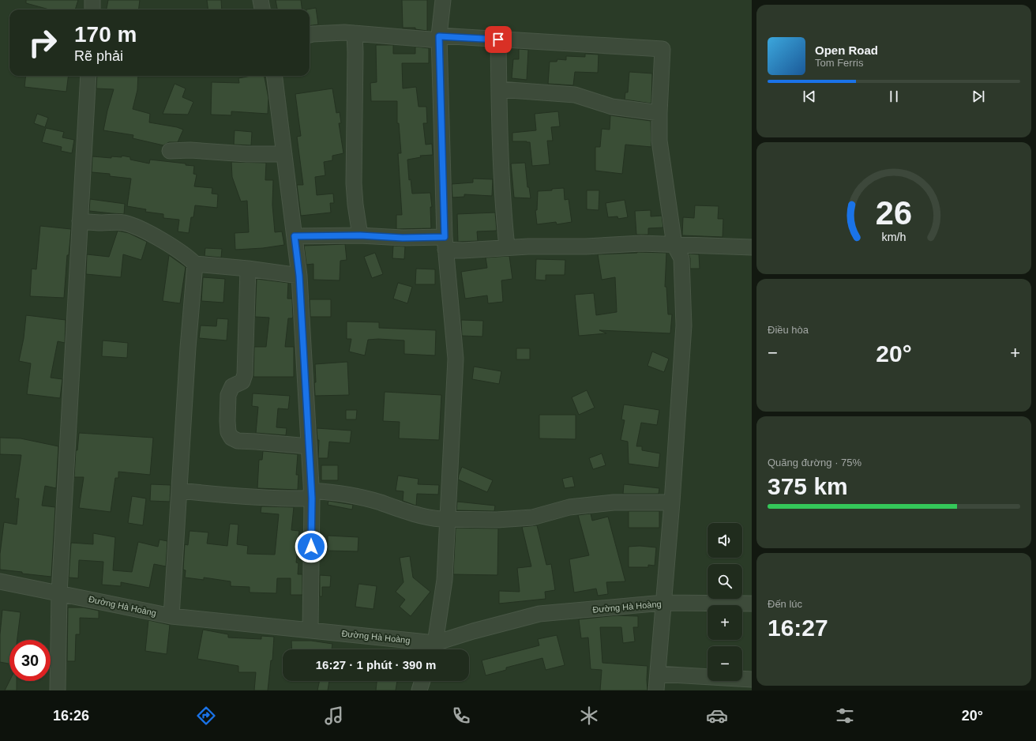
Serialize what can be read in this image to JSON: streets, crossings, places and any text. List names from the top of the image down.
{
  "streets": {
    "street": ["Đường Hà Hoàng"]
  },
  "page": {
    "turn": ["170 m", "Rẽ phải"],
    "song": ["Open Road", "Tom Ferris"],
    "tile": [
      "Điều hòa",
      ["Quãng đường · 75%", "375 km"],
      ["Đến lúc", "16:27"]
    ],
    "heat": ["−", "20°", "+"],
    "map_buttons": ["+", "−"],
    "limit": "30",
    "trip": "16:27 · 1 phút · 390 m",
    "tabs": ["16:26", "20°"],
    "gauge": ["26", "km/h"]
  }
}
